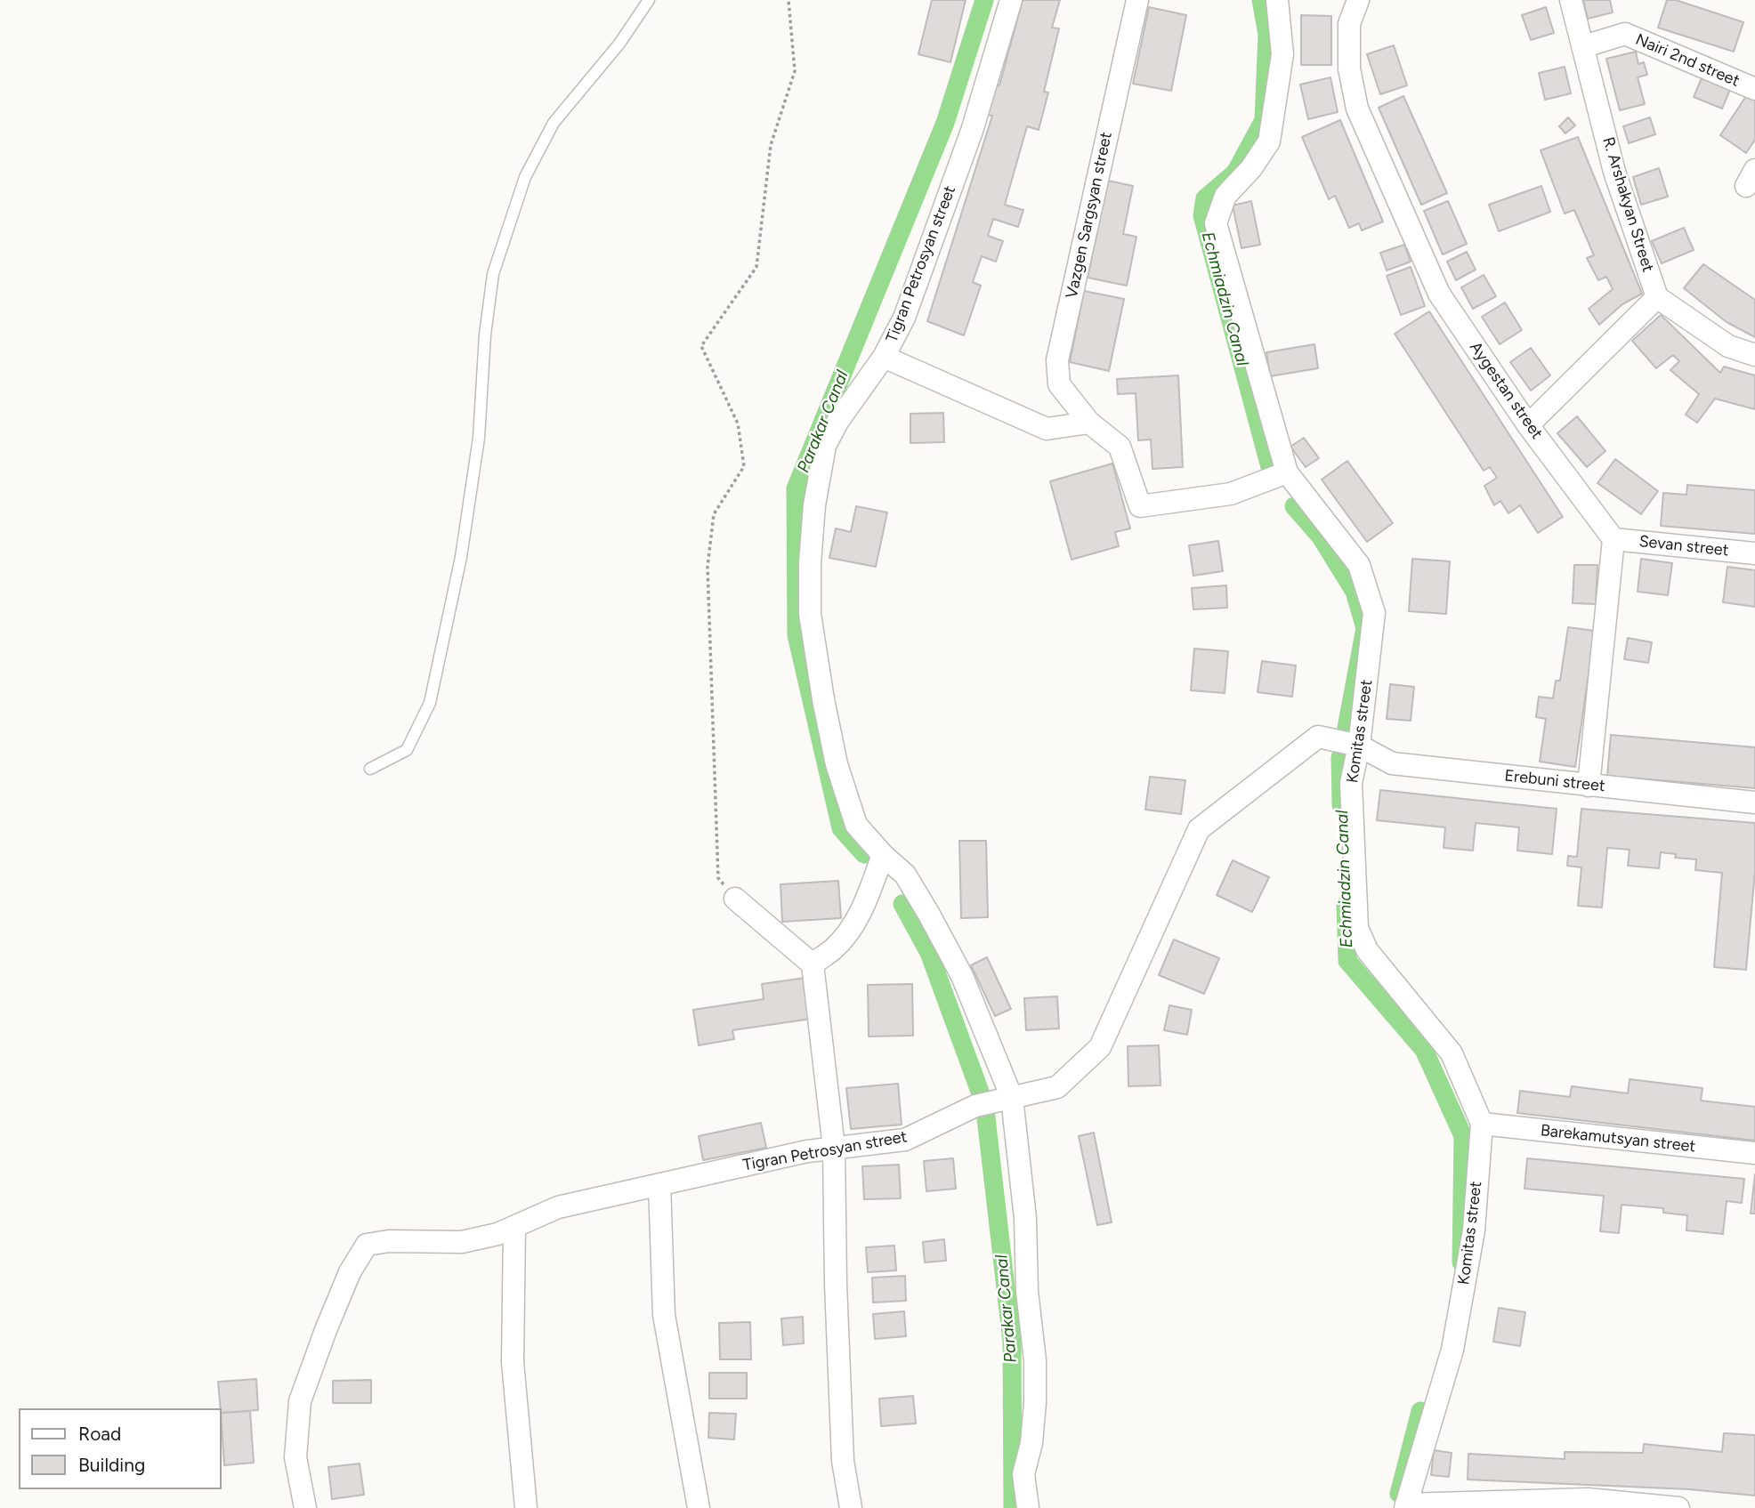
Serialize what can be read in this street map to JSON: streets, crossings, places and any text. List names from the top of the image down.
{
  "streets": {
    "street": [
      "Nairi 2nd street",
      "R. Arshakyan Street",
      "Vazgen Sargsyan street",
      "Tigran Petrosyan street",
      "Aygestan street",
      "Sevan street",
      "Komitas street",
      "Erebuni street",
      "Barekamutsyan street"
    ]
  },
  "crossings": [
    ["Nairi 2nd street", "R. Arshakyan Street"],
    ["Vazgen Sargsyan street", "Komitas street"],
    ["Tigran Petrosyan street", "Komitas street"],
    ["Tigran Petrosyan street", "Erebuni street"],
    ["Aygestan street", "Sevan street"],
    ["Komitas street", "Erebuni street"],
    ["Komitas street", "Barekamutsyan street"]
  ],
  "water": ["Echmiadzin Canal", "Parakar Canal"],
  "legend": ["Road", "Building"]
}
